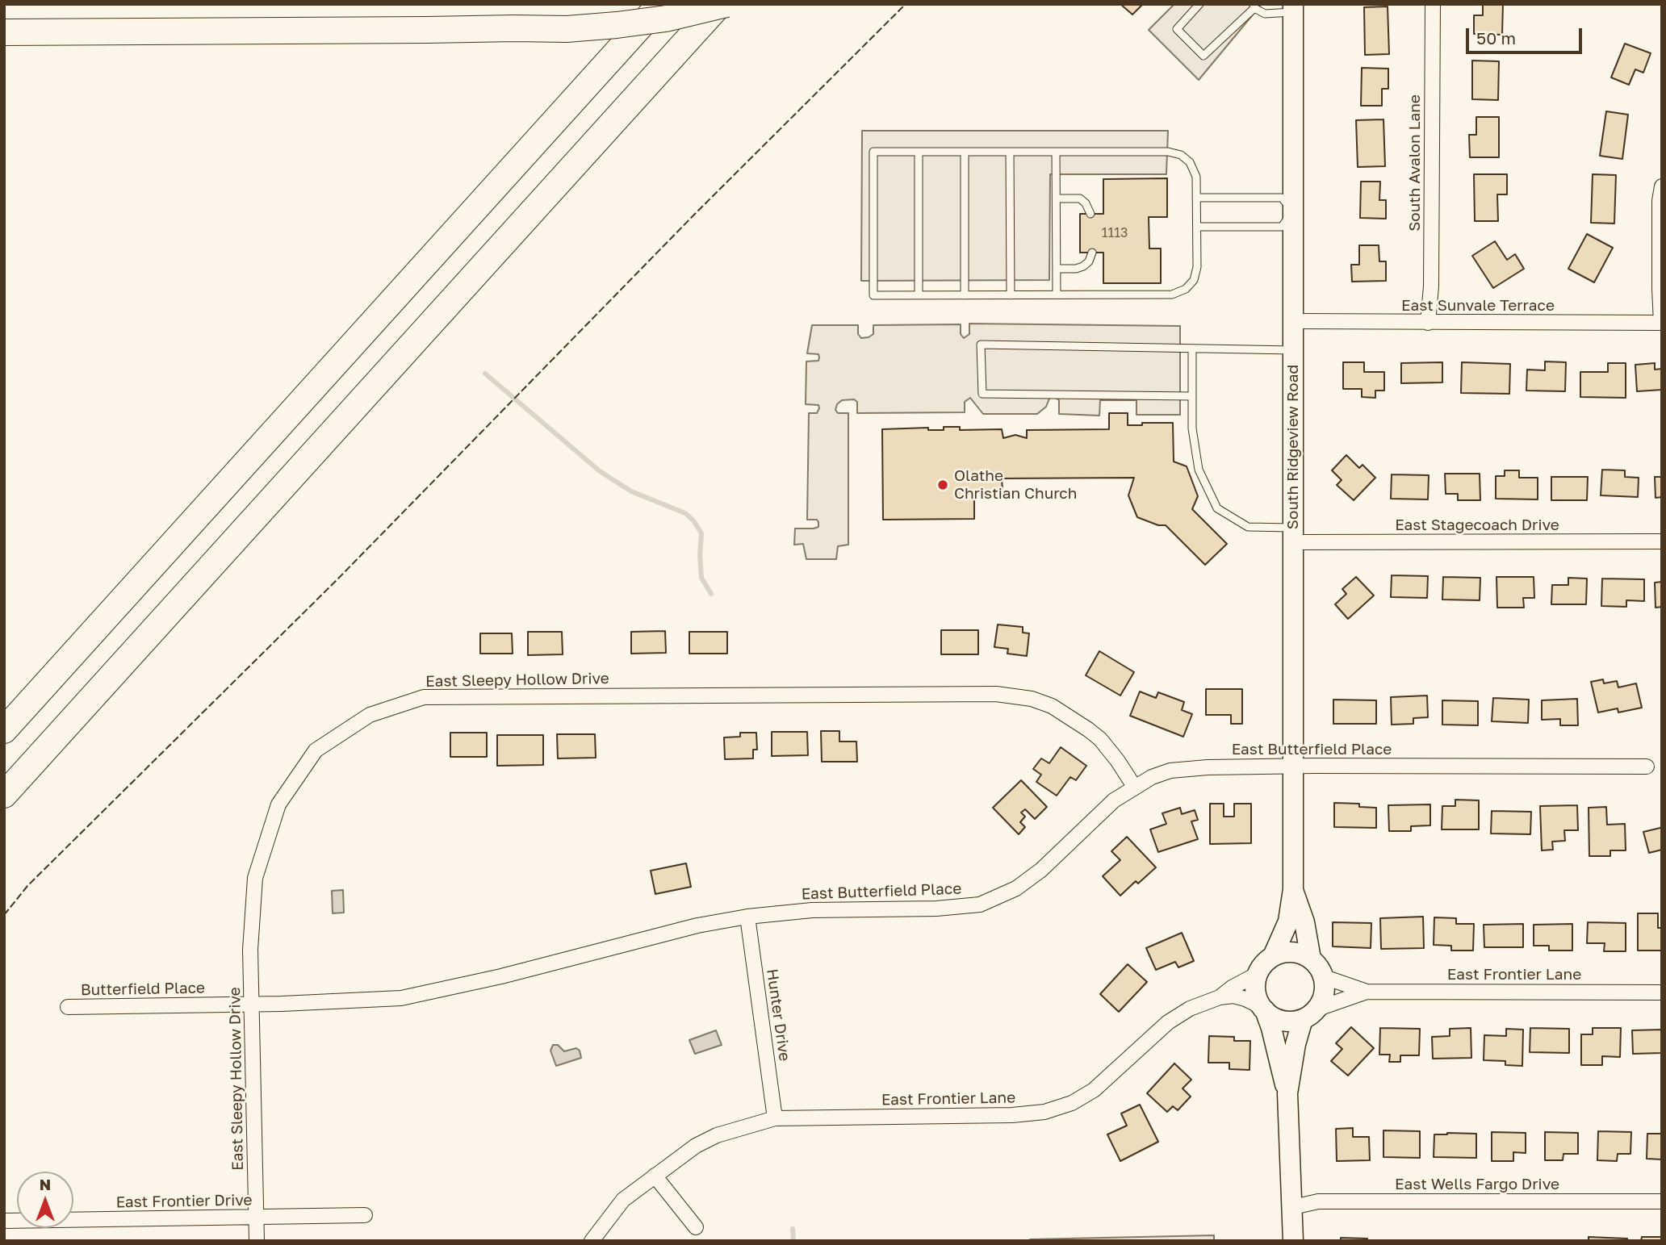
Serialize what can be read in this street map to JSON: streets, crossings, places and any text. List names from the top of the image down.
{
  "streets": {
    "main road": ["South Ridgeview Road"],
    "street": [
      "South Avalon Lane",
      "East Sunvale Terrace",
      "East Stagecoach Drive",
      "East Sleepy Hollow Drive",
      "East Butterfield Place",
      "East Frontier Lane",
      "Butterfield Place",
      "Hunter Drive",
      "East Wells Fargo Drive",
      "East Frontier Drive"
    ]
  },
  "crossings": [
    ["South Avalon Lane", "East Sunvale Terrace"],
    ["East Sunvale Terrace", "South Ridgeview Road"],
    ["South Ridgeview Road", "East Stagecoach Drive"],
    ["South Ridgeview Road", "East Butterfield Place"],
    ["East Sleepy Hollow Drive", "East Butterfield Place"],
    ["East Sleepy Hollow Drive", "Butterfield Place"],
    ["East Sleepy Hollow Drive", "East Frontier Drive"],
    ["East Butterfield Place", "Butterfield Place"],
    ["East Butterfield Place", "Hunter Drive"],
    ["East Frontier Lane", "Hunter Drive"]
  ],
  "places": ["Olathe Christian Church"],
  "house_numbers": ["1113"],
  "scale_bar": "50 m",
  "north": "top"
}
